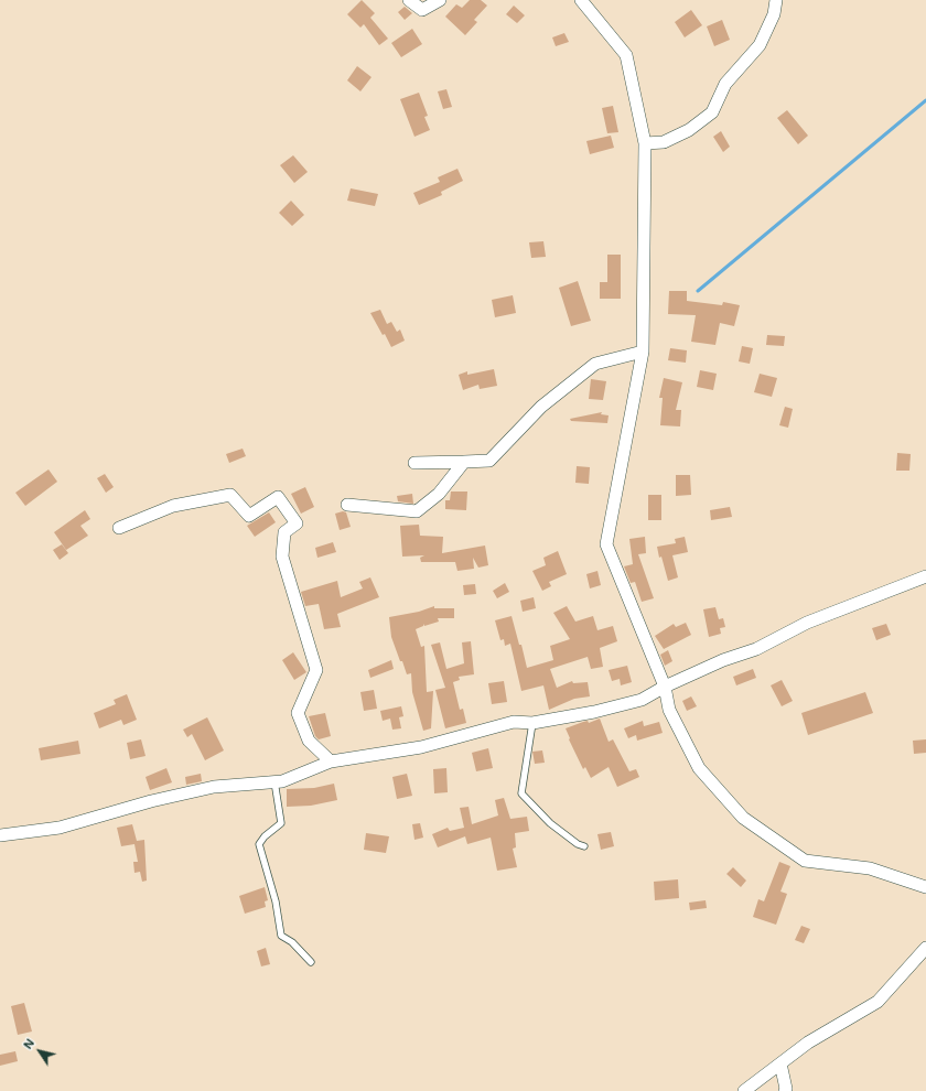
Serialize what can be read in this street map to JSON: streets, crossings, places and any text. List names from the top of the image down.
{
  "north": "top left"
}
